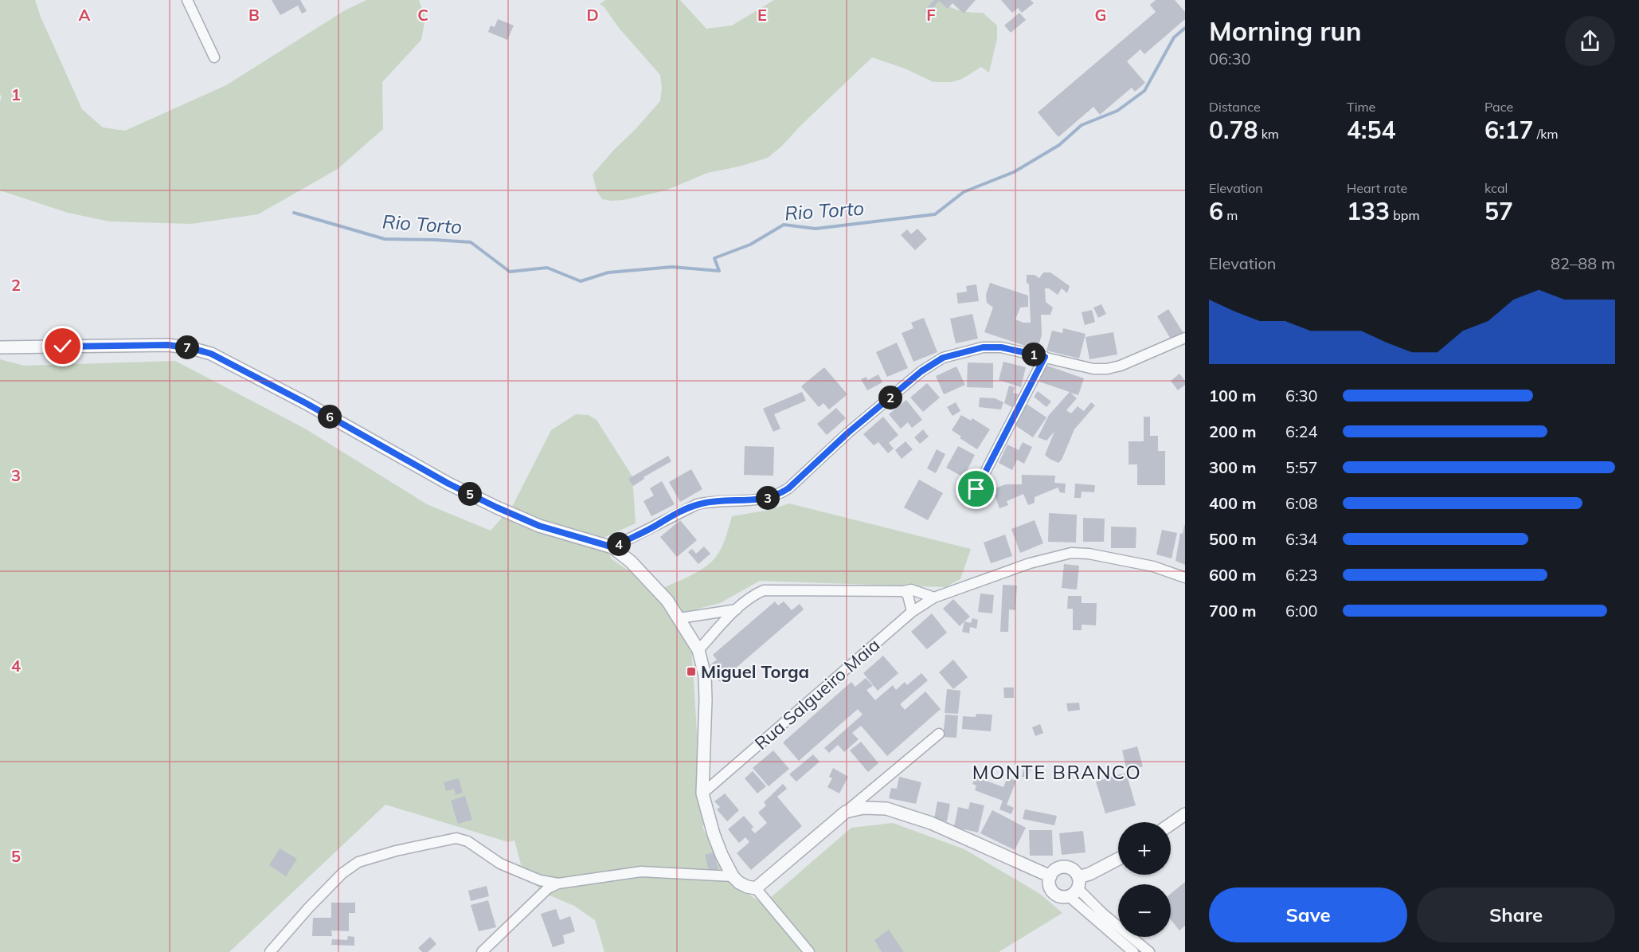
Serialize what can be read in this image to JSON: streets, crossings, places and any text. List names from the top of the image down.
{
  "streets": {
    "street": ["Rua Salgueiro Maia"]
  },
  "districts": ["MONTE BRANCO"],
  "water": ["Rio Torto"],
  "places": {
    "transit": ["Miguel Torga"]
  },
  "page": {
    "heading": ["Morning run", "06:30"],
    "stats": [
      ["Distance", "0.78 km"],
      ["Time", "4:54"],
      ["Pace", "6:17 /km"],
      ["Elevation", "6 m"],
      ["Heart rate", "133 bpm"],
      ["kcal", "57"]
    ],
    "chart": ["Elevation", "82–88 m"],
    "pins": [
      "7",
      "1",
      "2",
      "6",
      "5",
      "3",
      "4"
    ],
    "list": [
      {
        "name": "100 m",
        "note": "6:30"
      },
      {
        "name": "200 m",
        "note": "6:24"
      },
      {
        "name": "300 m",
        "note": "5:57"
      },
      {
        "name": "400 m",
        "note": "6:08"
      },
      {
        "name": "500 m",
        "note": "6:34"
      },
      {
        "name": "600 m",
        "note": "6:23"
      },
      {
        "name": "700 m",
        "note": "6:00"
      }
    ],
    "map_buttons": ["+", "−"],
    "buttons": ["Save", "Share"]
  },
  "grid": {
    "columns": [
      "A",
      "B",
      "C",
      "D",
      "E",
      "F",
      "G"
    ],
    "rows": [
      "1",
      "2",
      "3",
      "4",
      "5"
    ]
  }
}
